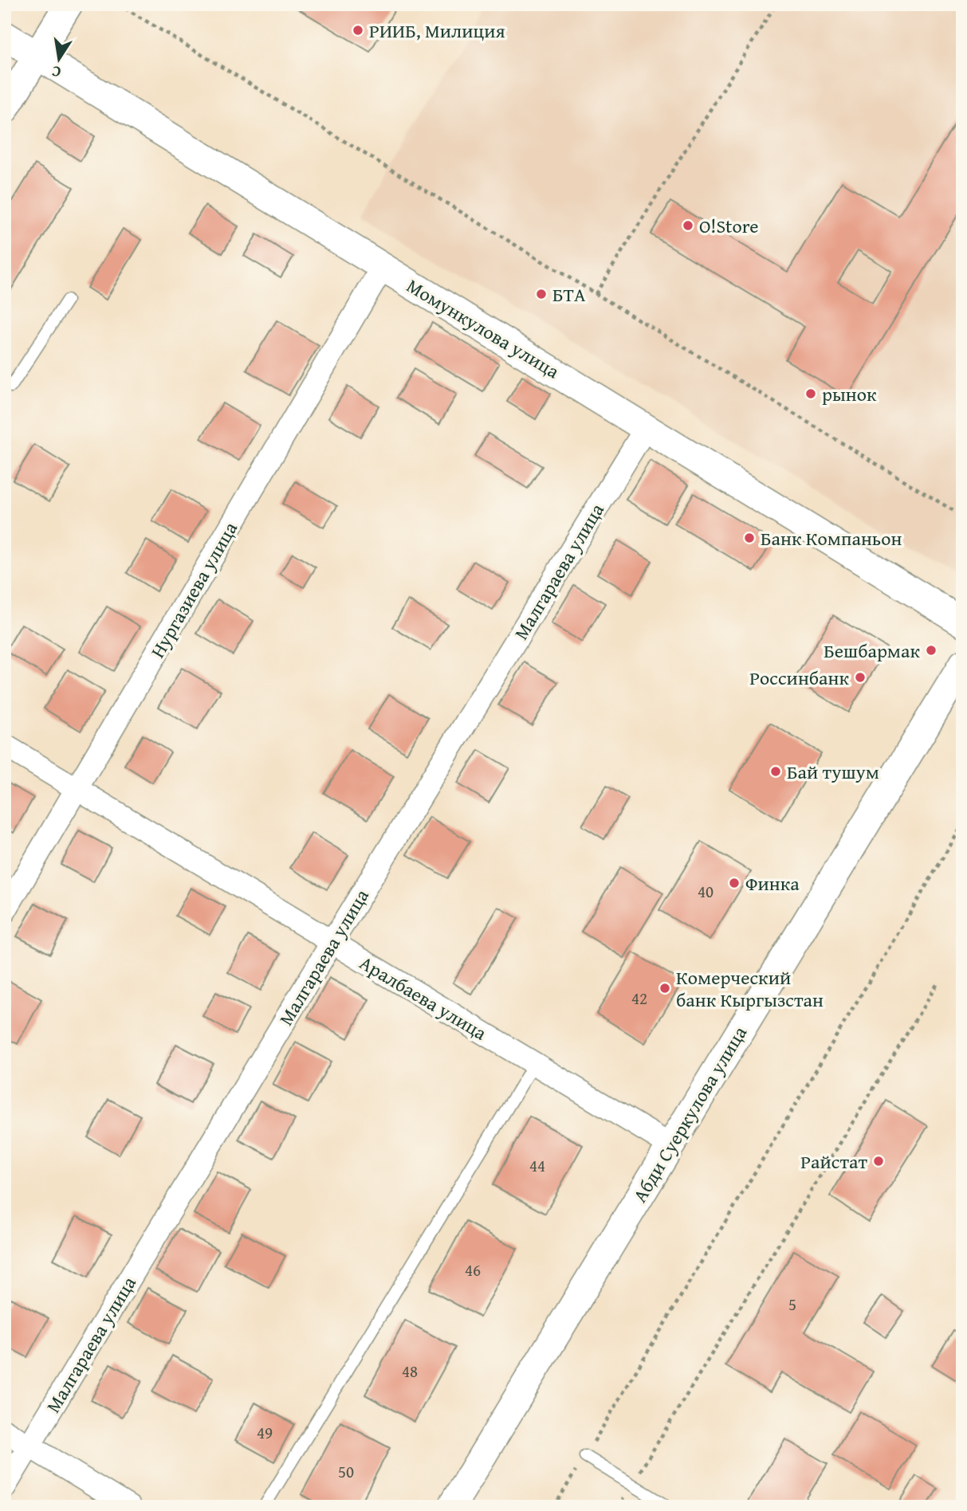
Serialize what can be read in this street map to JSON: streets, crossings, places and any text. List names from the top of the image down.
{
  "streets": {
    "street": [
      "Момункулова улица",
      "Малгараева улица",
      "Нургазиева улица",
      "Аралбаева улица",
      "Абди Суеркулова улица"
    ]
  },
  "crossings": [
    ["Момункулова улица", "Малгараева улица"],
    ["Момункулова улица", "Нургазиева улица"],
    ["Малгараева улица", "Аралбаева улица"],
    ["Нургазиева улица", "Аралбаева улица"],
    ["Аралбаева улица", "Абди Суеркулова улица"]
  ],
  "places": [
    "РИИБ, Милиция",
    "O!Store",
    "БТА",
    "рынок",
    "Банк Компаньон",
    "Бешбармак",
    "Россинбанк",
    "Бай тушум",
    "Финка",
    "Комерческий банк Кыргызстан",
    "Райстат"
  ],
  "house_numbers": [
    "40",
    "42",
    "44",
    "46",
    "5",
    "48",
    "49",
    "50"
  ],
  "north": "bottom"
}
